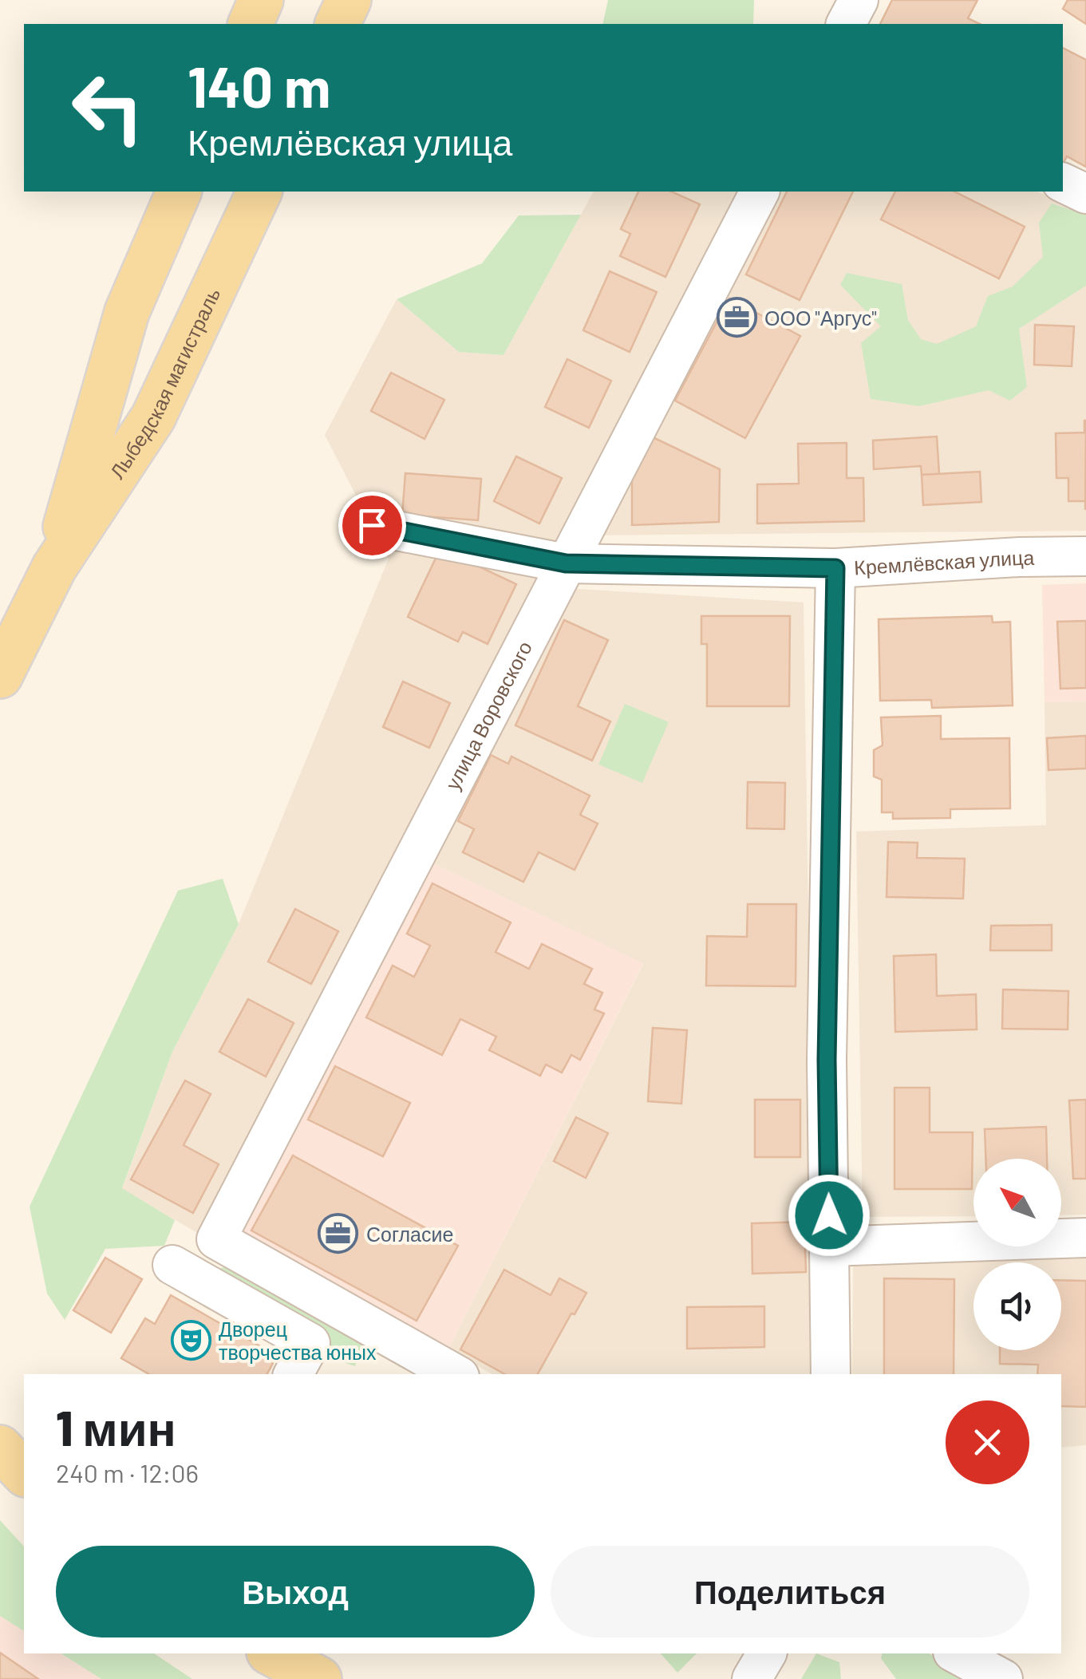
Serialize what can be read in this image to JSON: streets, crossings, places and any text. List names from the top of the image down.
{
  "streets": {
    "main road": ["Лыбедская магистраль"],
    "street": ["Кремлёвская улица", "улица Воровского"]
  },
  "crossings": [
    ["Кремлёвская улица", "улица Воровского"]
  ],
  "places": {
    "office": ["ООО \"Аргус\"", "Согласие"],
    "theatre": ["Дворец творчества юных"]
  },
  "north": "top left",
  "page": {
    "turn": ["140 m", "Кремлёвская улица"],
    "heading": ["1 мин", "240 m · 12:06"],
    "buttons": ["Выход", "Поделиться"]
  }
}
